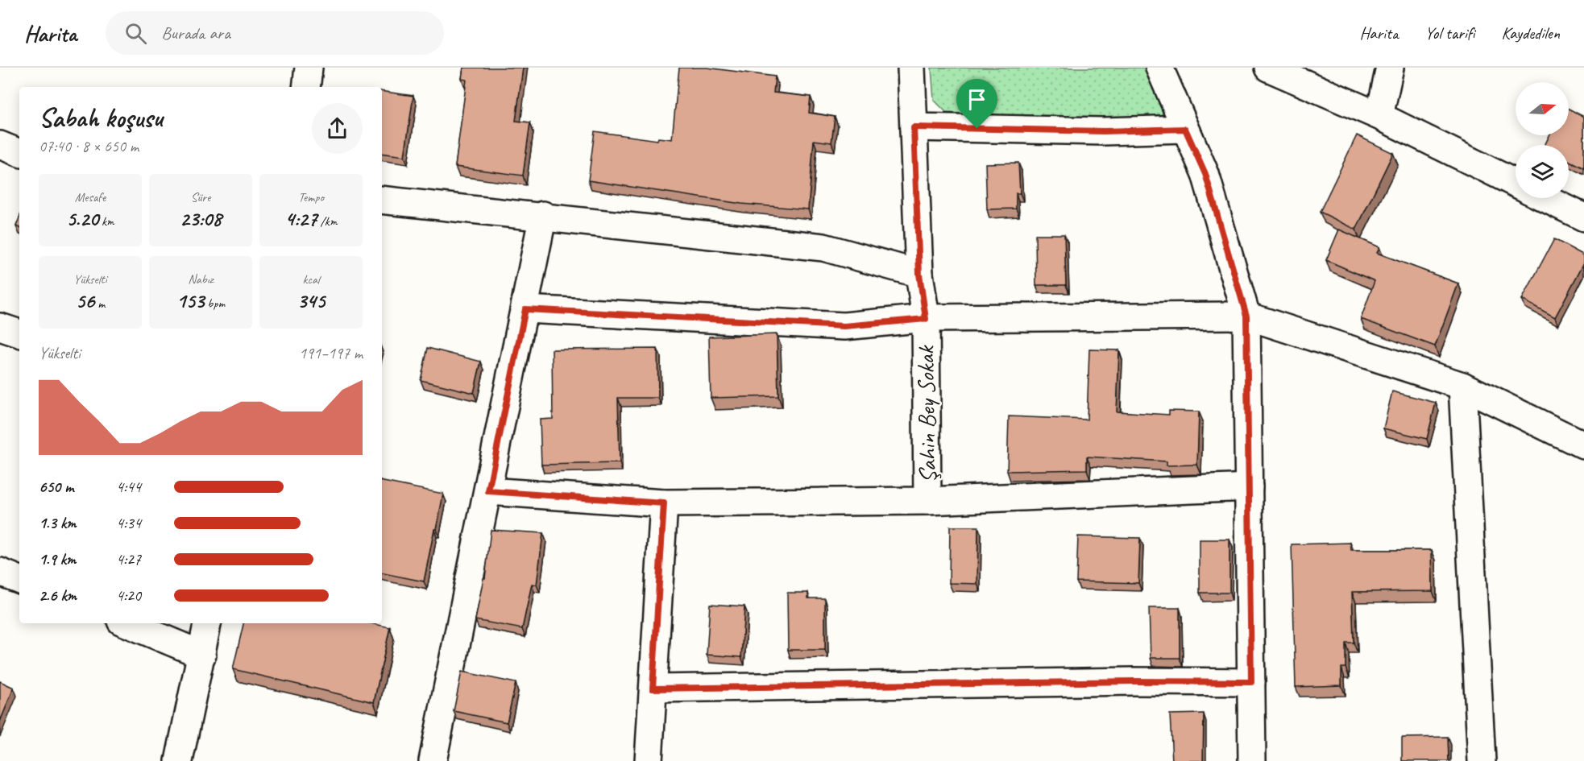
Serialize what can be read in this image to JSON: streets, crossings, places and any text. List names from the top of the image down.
{
  "streets": {
    "street": ["Şahin Bey Sokak"]
  },
  "north": "right",
  "page": {
    "header": "Harita",
    "search": "Burada ara",
    "nav": ["Harita", "Yol tarifi", "Kaydedilen"],
    "heading": ["Sabah koşusu", "07:40 · 8 × 650 m"],
    "stats": [
      ["Mesafe", "5.20 km"],
      ["Süre", "23:08"],
      ["Tempo", "4:27 /km"],
      ["Yükselti", "56 m"],
      ["Nabız", "153 bpm"],
      ["kcal", "345"]
    ],
    "chart": ["Yükselti", "191–197 m"],
    "list": [
      {
        "name": "650 m",
        "note": "4:44"
      },
      {
        "name": "1.3 km",
        "note": "4:34"
      },
      {
        "name": "1.9 km",
        "note": "4:27"
      },
      {
        "name": "2.6 km",
        "note": "4:20"
      }
    ]
  }
}
